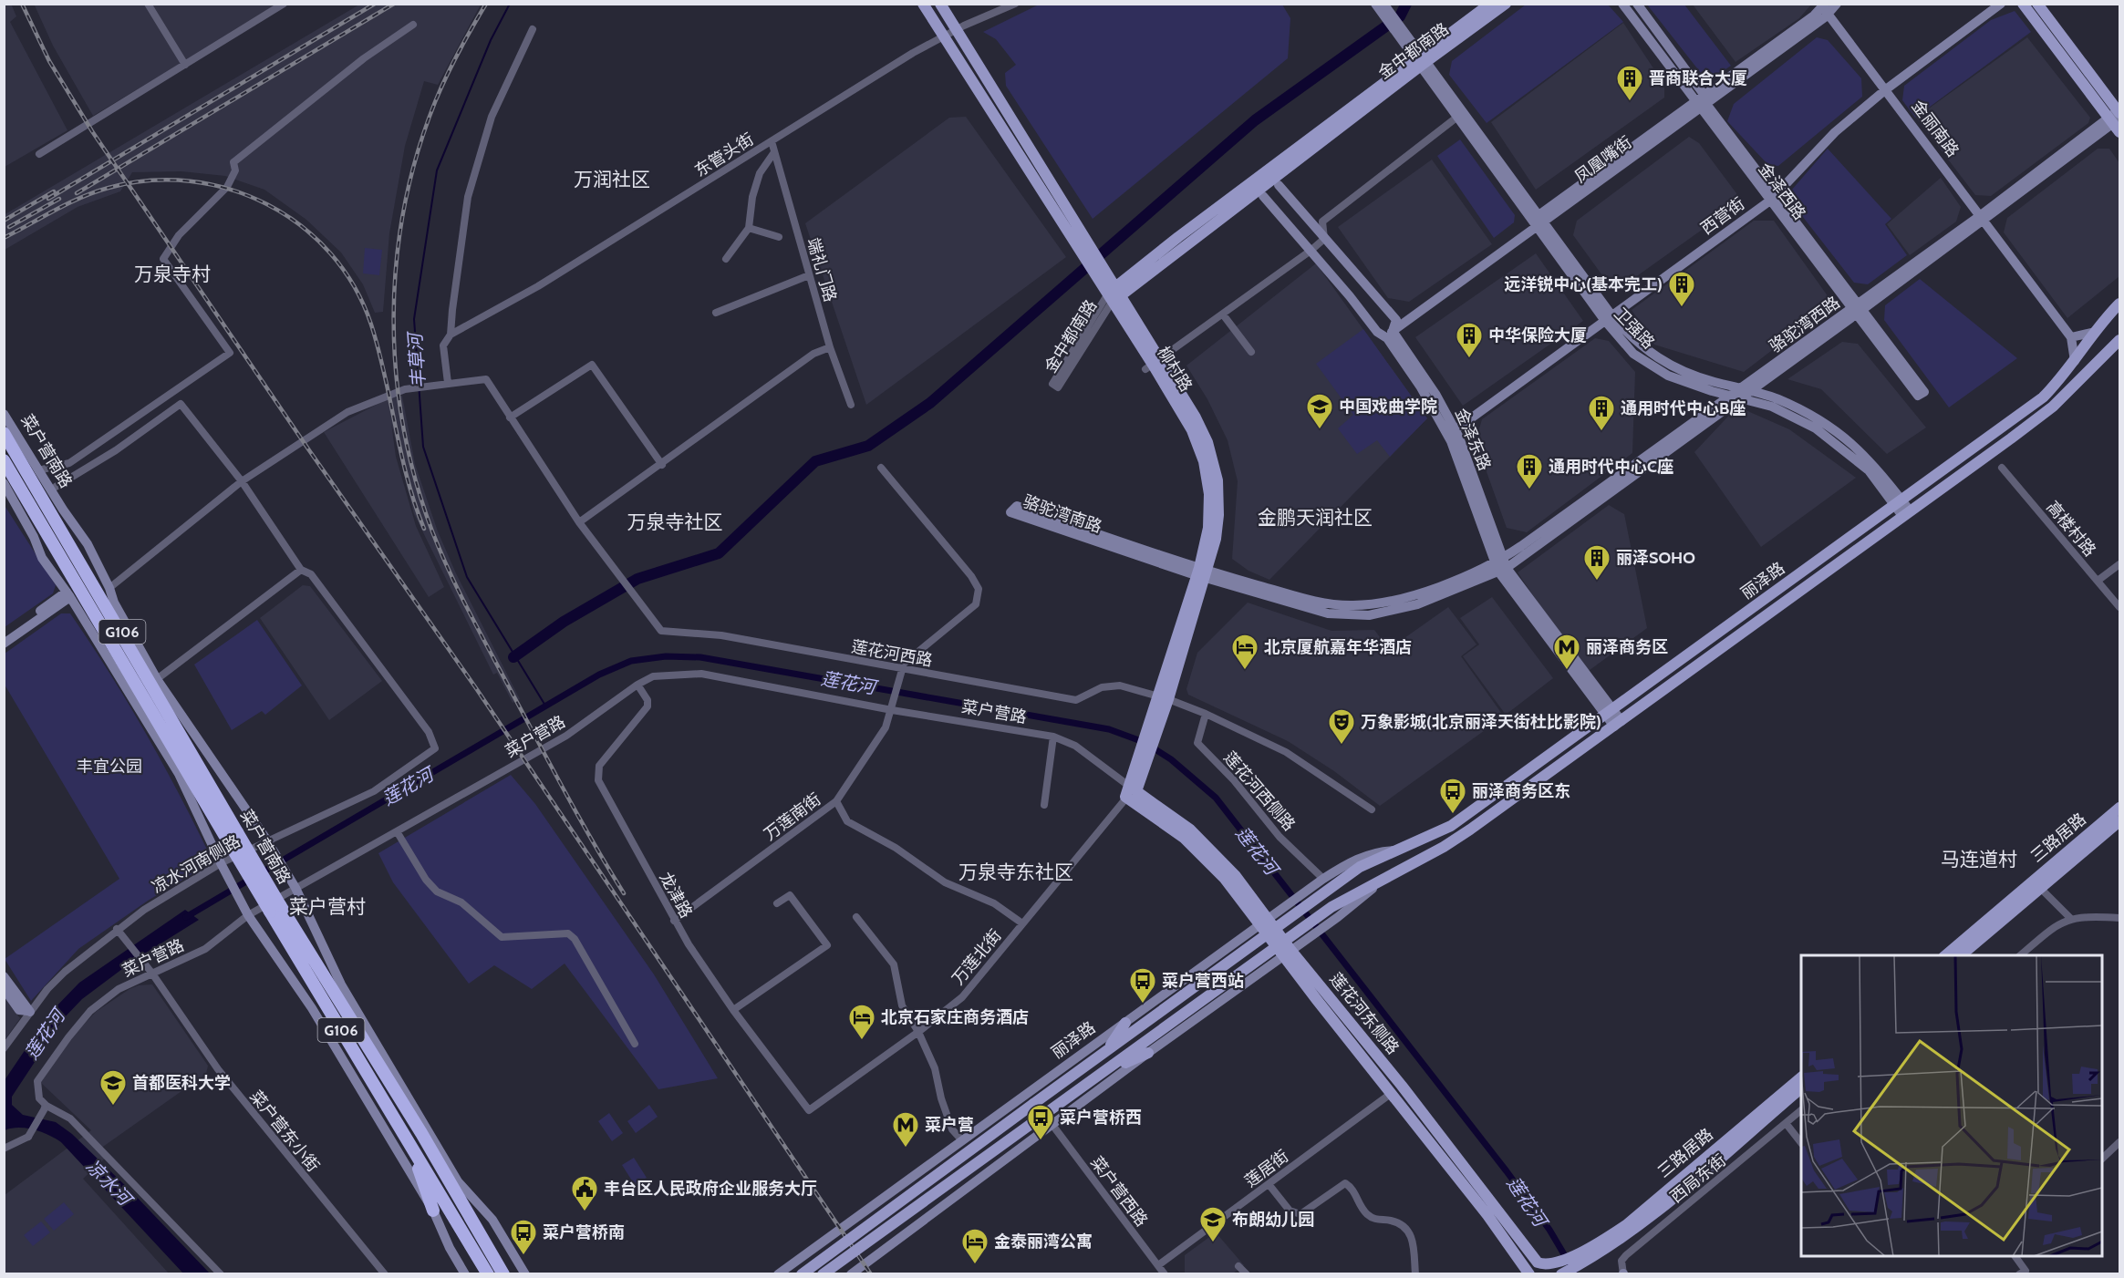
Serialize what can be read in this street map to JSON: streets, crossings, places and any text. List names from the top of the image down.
{
  "streets": {
    "highway": ["菜户营南路", "G106"],
    "main road": [
      "金中都南路",
      "柳村路",
      "丽泽路",
      "三路居路",
      "莲花河东侧路"
    ],
    "street": [
      "金丽南路",
      "东管头街",
      "凤凰嘴街",
      "金泽西路",
      "西营街",
      "端礼门路",
      "骆驼湾西路",
      "卫强路",
      "金泽东路",
      "骆驼湾南路",
      "高楼村路",
      "莲花河西路",
      "菜户营路",
      "莲花河西侧路",
      "万莲南街",
      "凉水河南侧路",
      "龙津路",
      "万莲北街",
      "菜户营东小街",
      "莲居街",
      "西局东街",
      "菜户营西路"
    ]
  },
  "crossings": [
    ["金中都南路", "卫强路"],
    ["金中都南路", "柳村路"],
    ["金丽南路", "凤凰嘴街"],
    ["金丽南路", "西营街"],
    ["金丽南路", "骆驼湾西路"],
    ["金丽南路", "丽泽路"],
    ["东管头街", "端礼门路"],
    ["东管头街", "柳村路"],
    ["凤凰嘴街", "金泽西路"],
    ["凤凰嘴街", "卫强路"],
    ["凤凰嘴街", "金泽东路"],
    ["金泽西路", "西营街"],
    ["金泽西路", "骆驼湾西路"],
    ["西营街", "卫强路"],
    ["西营街", "金泽东路"],
    ["骆驼湾西路", "卫强路"],
    ["骆驼湾西路", "金泽东路"],
    ["骆驼湾西路", "骆驼湾南路"],
    ["卫强路", "丽泽路"],
    ["柳村路", "骆驼湾南路"],
    ["柳村路", "莲花河西路"],
    ["柳村路", "菜户营路"],
    ["柳村路", "万莲北街"],
    ["柳村路", "莲花河东侧路"],
    ["金泽东路", "骆驼湾南路"],
    ["金泽东路", "丽泽路"],
    ["菜户营南路", "G106"],
    ["菜户营南路", "菜户营路"],
    ["菜户营南路", "凉水河南侧路"],
    ["丽泽路", "莲花河西侧路"],
    ["丽泽路", "莲花河东侧路"],
    ["丽泽路", "菜户营西路"],
    ["莲花河西路", "莲花河西侧路"],
    ["莲花河西路", "万莲南街"],
    ["菜户营路", "万莲南街"],
    ["菜户营路", "龙津路"],
    ["菜户营路", "万莲北街"],
    ["菜户营路", "莲花河东侧路"],
    ["菜户营路", "菜户营东小街"],
    ["万莲南街", "龙津路"],
    ["凉水河南侧路", "菜户营东小街"],
    ["龙津路", "万莲北街"],
    ["万莲北街", "莲花河东侧路"],
    ["莲花河东侧路", "莲居街"],
    ["莲居街", "菜户营西路"]
  ],
  "districts": [
    "万润社区",
    "万泉寺村",
    "金鹏天润社区",
    "万泉寺社区",
    "马连道村",
    "万泉寺东社区",
    "菜户营村"
  ],
  "water": ["丰草河", "莲花河", "凉水河"],
  "parks": ["丰宜公园"],
  "places": {
    "building": [
      "晋商联合大厦",
      "远洋锐中心(基本完工)",
      "中华保险大厦",
      "通用时代中心B座",
      "通用时代中心C座",
      "丽泽SOHO"
    ],
    "school or university": ["中国戏曲学院", "首都医科大学", "布朗幼儿园"],
    "hotel": ["北京厦航嘉年华酒店", "北京石家庄商务酒店", "金泰丽湾公寓"],
    "metro station": ["丽泽商务区", "菜户营"],
    "theatre": ["万象影城(北京丽泽天街杜比影院)"],
    "bus stop": [
      "丽泽商务区东",
      "菜户营西站",
      "菜户营桥西",
      "菜户营桥南"
    ],
    "public building": ["丰台区人民政府企业服务大厅"]
  }
}
